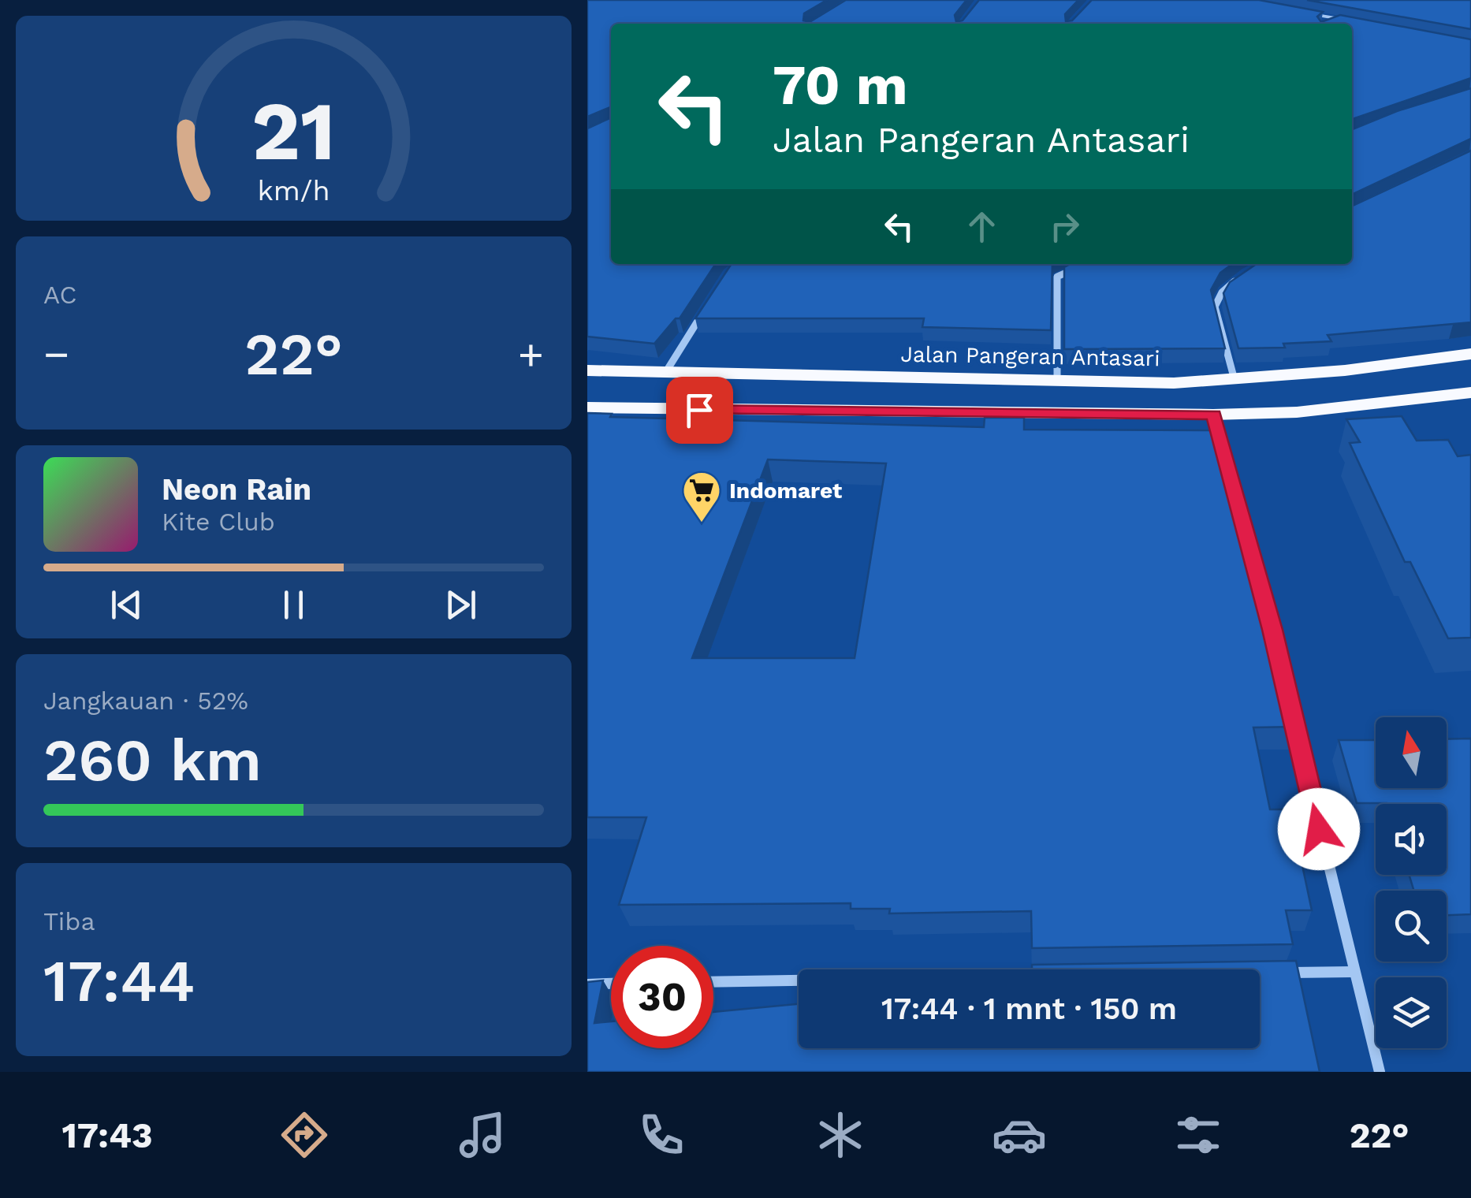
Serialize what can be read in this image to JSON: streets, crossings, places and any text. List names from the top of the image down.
{
  "streets": {
    "highway": ["Jalan Pangeran Antasari"]
  },
  "places": {
    "supermarket": ["Indomaret"]
  },
  "north": "top",
  "page": {
    "turn": ["70 m", "Jalan Pangeran Antasari"],
    "tile": [
      "AC",
      ["Jangkauan · 52%", "260 km"],
      ["Tiba", "17:44"]
    ],
    "heat": ["−", "22°", "+"],
    "song": ["Neon Rain", "Kite Club"],
    "limit": "30",
    "trip": "17:44 · 1 mnt · 150 m",
    "tabs": ["17:43", "22°"],
    "gauge": ["21", "km/h"]
  }
}
